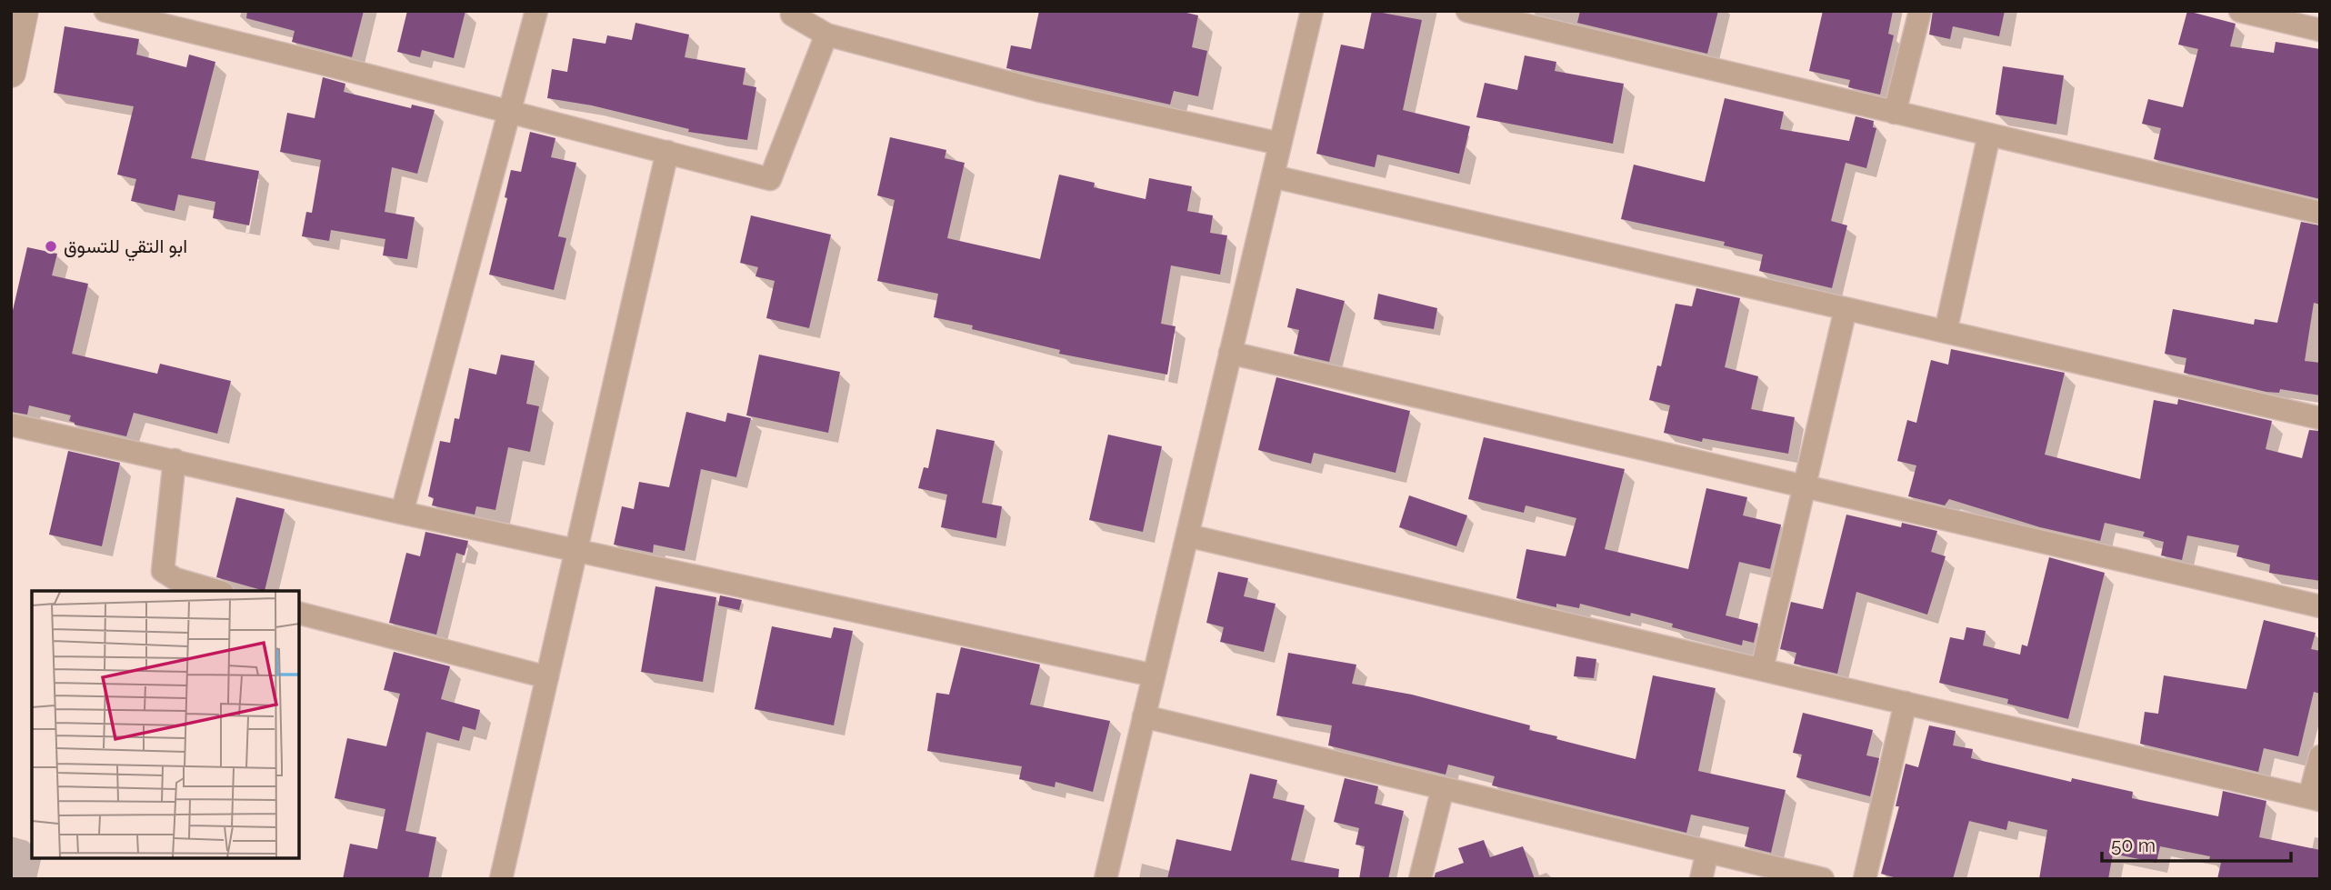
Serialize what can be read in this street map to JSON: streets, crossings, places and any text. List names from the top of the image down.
{
  "places": ["ابو التقي للتسوق"],
  "scale_bar": "50 m"
}
